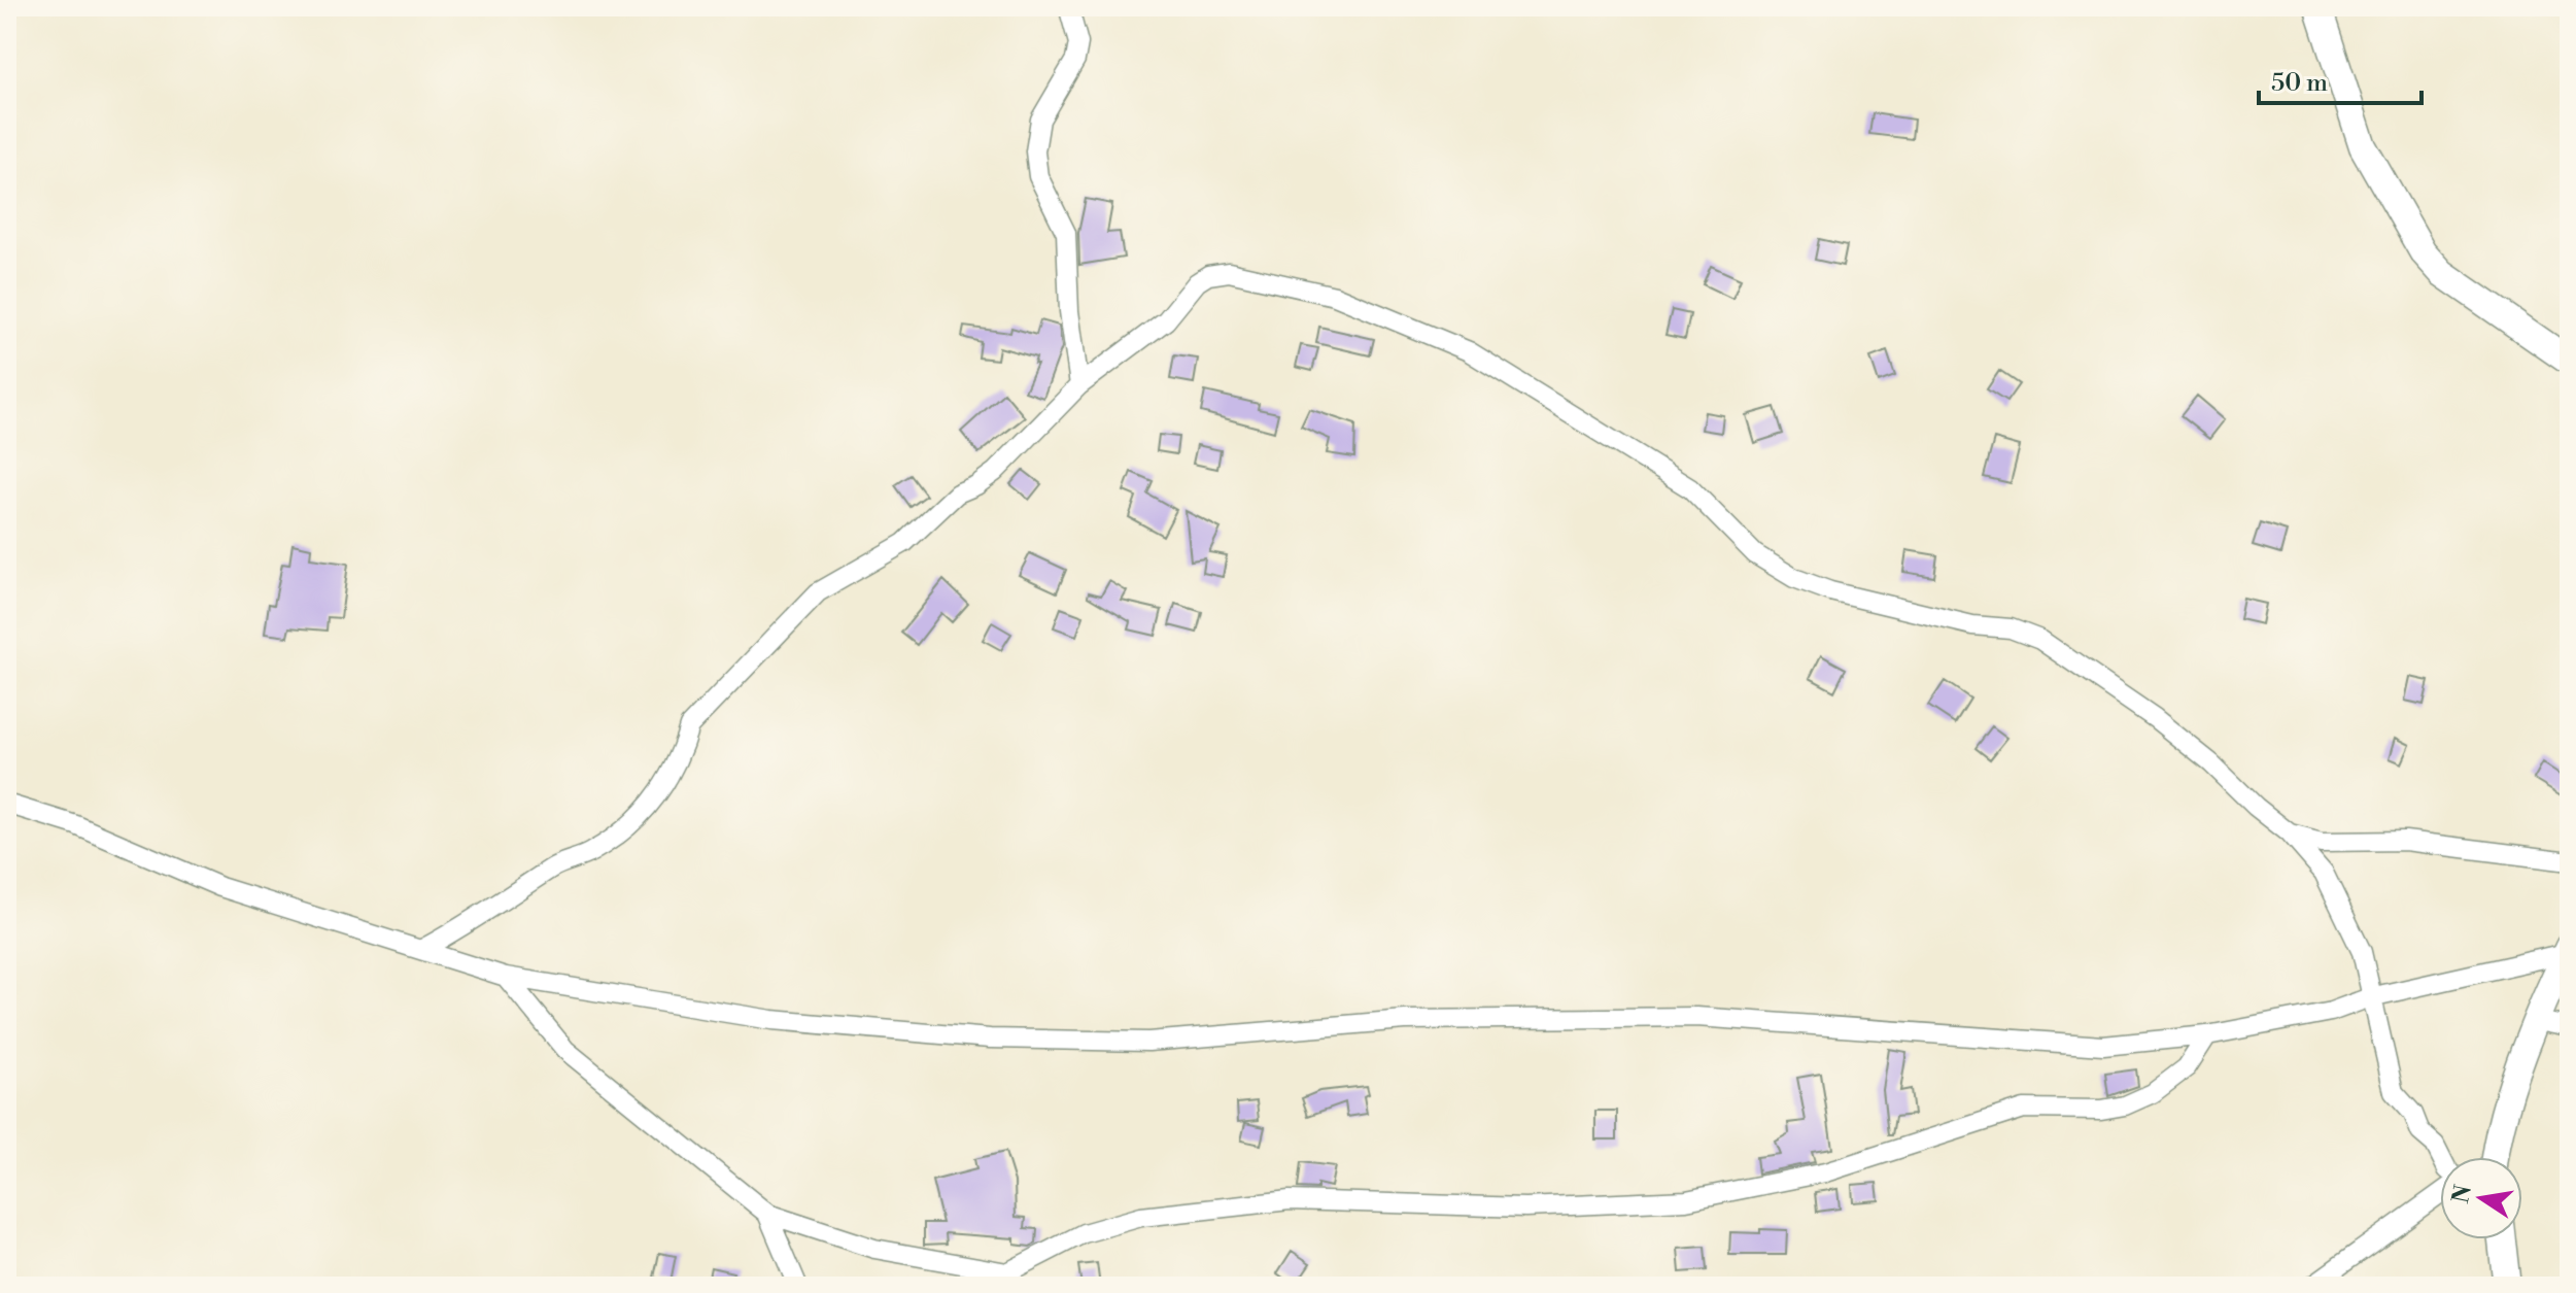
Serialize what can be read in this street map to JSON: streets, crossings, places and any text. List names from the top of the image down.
{
  "scale_bar": "50 m",
  "north": "left"
}
